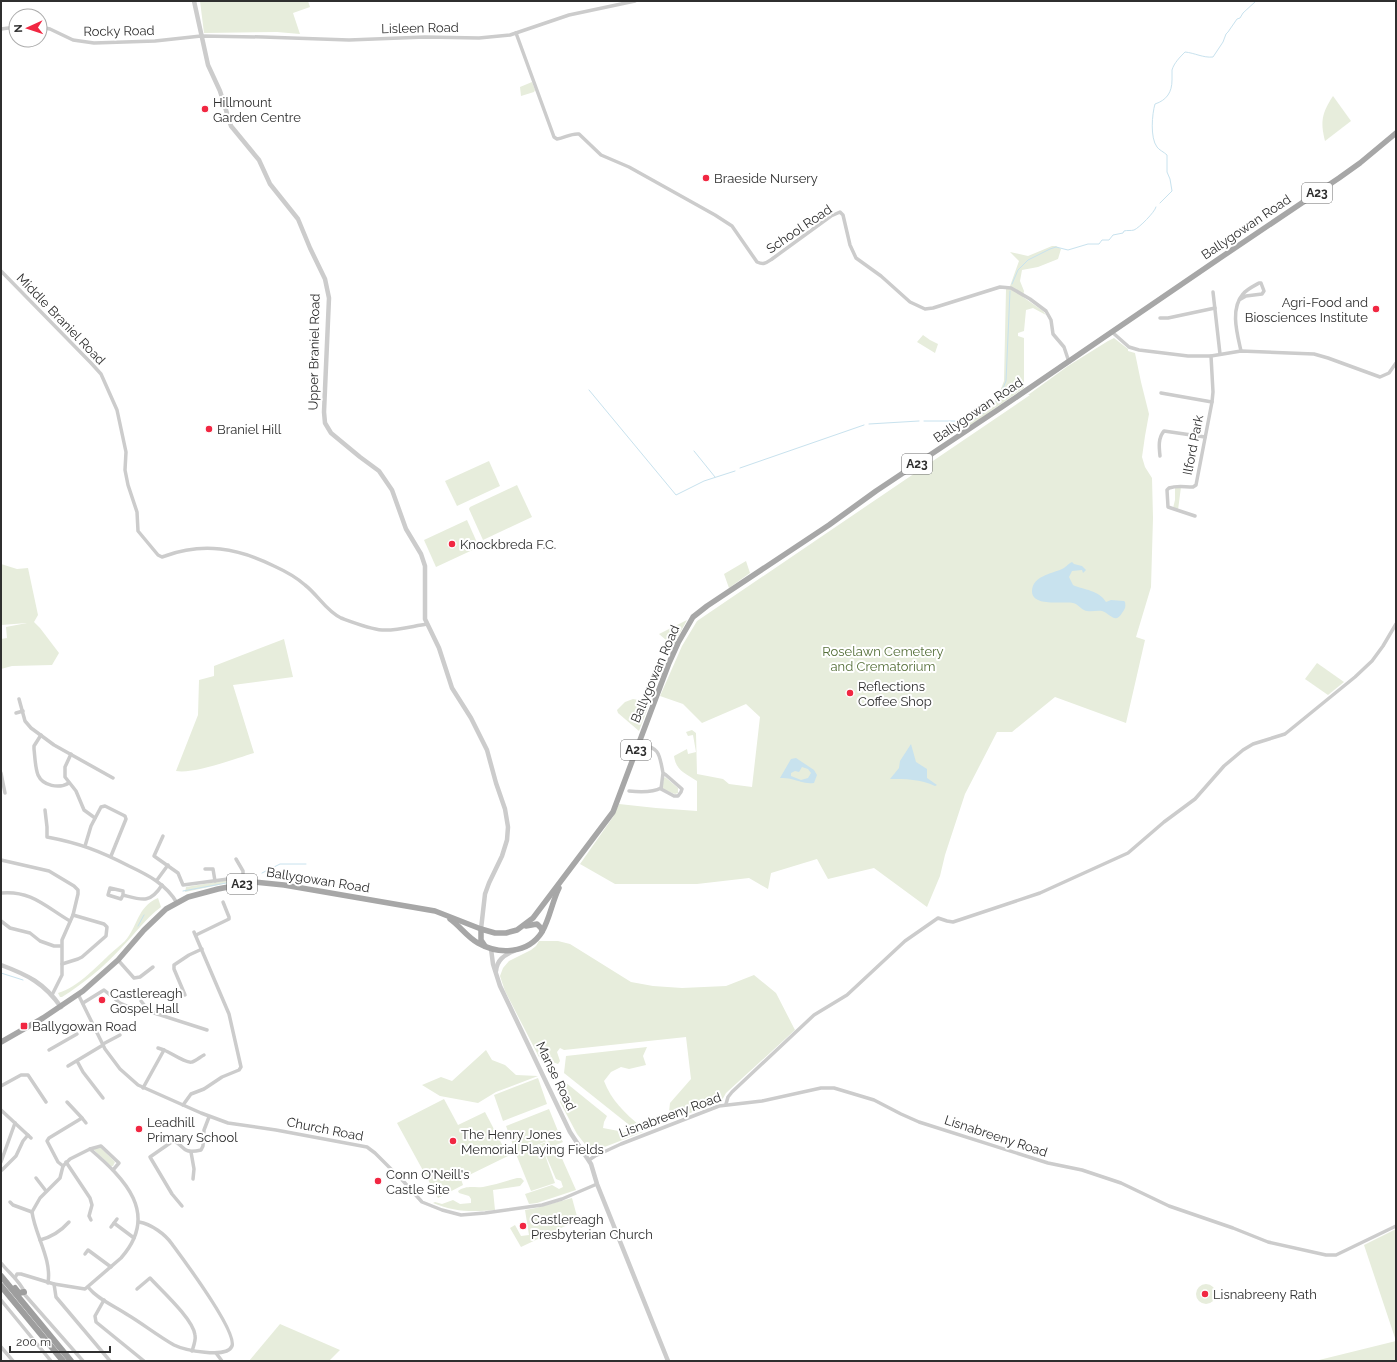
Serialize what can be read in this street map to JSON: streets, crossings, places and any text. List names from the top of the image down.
{
  "streets": {
    "main road": ["A23", "Ballygowan Road"],
    "street": [
      "Lisleen Road",
      "Rocky Road",
      "School Road",
      "Middle Braniel Road",
      "Upper Braniel Road",
      "Ilford Park",
      "Manse Road",
      "Lisnabreeny Road",
      "Church Road"
    ]
  },
  "crossings": [
    ["Lisleen Road", "Rocky Road"],
    ["Lisleen Road", "School Road"],
    ["Lisleen Road", "Upper Braniel Road"],
    ["Rocky Road", "Upper Braniel Road"],
    ["A23", "Ballygowan Road"],
    ["Ballygowan Road", "School Road"],
    ["Ballygowan Road", "Upper Braniel Road"],
    ["Ballygowan Road", "Manse Road"],
    ["Ballygowan Road", "Church Road"],
    ["Middle Braniel Road", "Upper Braniel Road"],
    ["Manse Road", "Lisnabreeny Road"],
    ["Manse Road", "Church Road"]
  ],
  "parks": ["Roselawn Cemetery and Crematorium"],
  "places": {
    "other": [
      "Hillmount Garden Centre",
      "Braeside Nursery",
      "Agri-Food and Biosciences Institute",
      "Braniel Hill",
      "Knockbreda F.C.",
      "Reflections Coffee Shop",
      "Castlereagh Gospel Hall",
      "Leadhill Primary School",
      "The Henry Jones Memorial Playing Fields",
      "Conn O'Neill's Castle Site",
      "Castlereagh Presbyterian Church",
      "Lisnabreeny Rath"
    ],
    "transit": ["Ballygowan Road"]
  },
  "scale_bar": "200 m",
  "north": "left"
}
